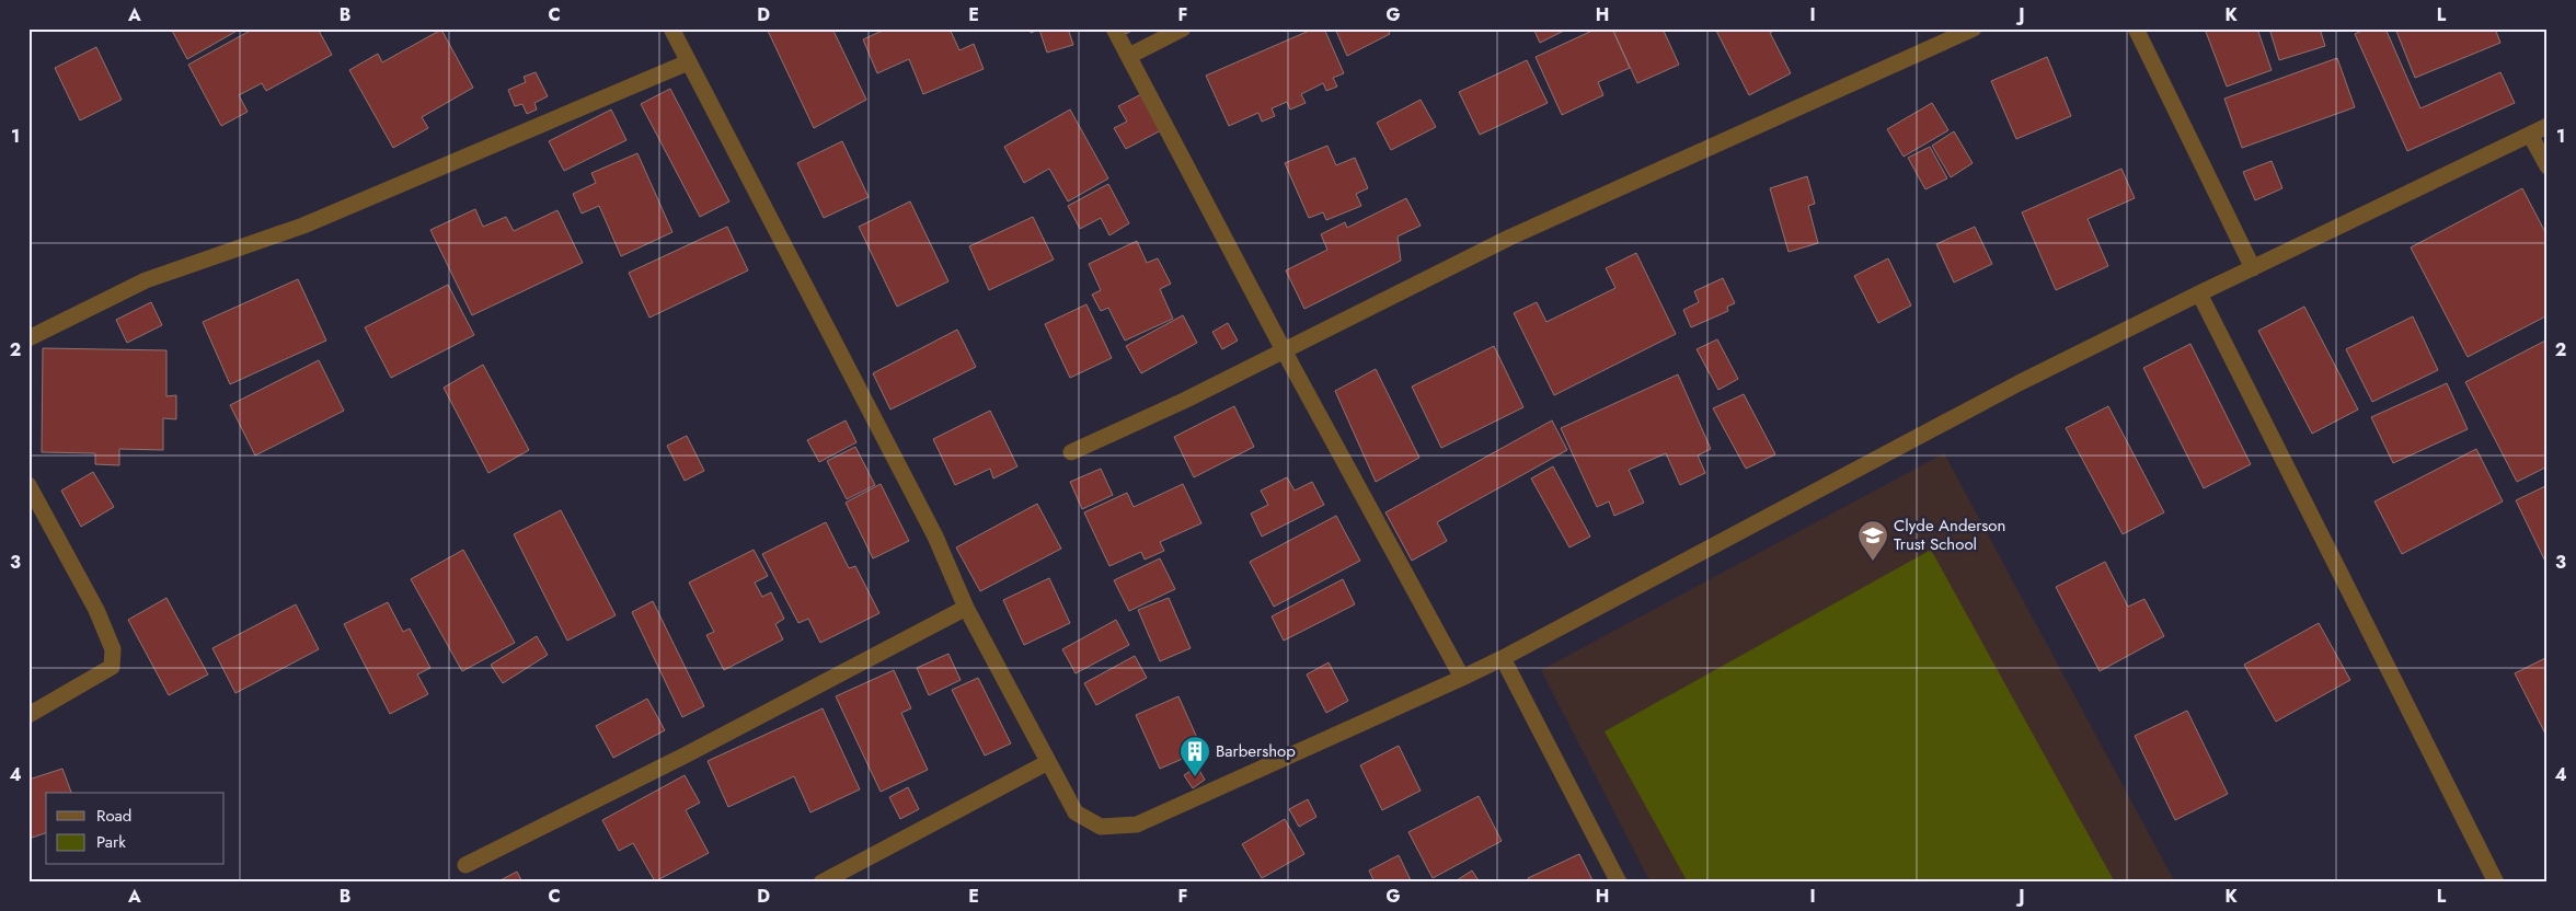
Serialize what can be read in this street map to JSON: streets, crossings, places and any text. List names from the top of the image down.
{
  "places": {
    "school or university": ["Clyde Anderson Trust School"],
    "building": ["Barbershop"]
  },
  "legend": ["Road", "Park"],
  "grid": {
    "columns": [
      "A",
      "B",
      "C",
      "D",
      "E",
      "F",
      "G",
      "H",
      "I",
      "J",
      "K",
      "L"
    ],
    "rows": [
      "1",
      "2",
      "3",
      "4"
    ]
  }
}
